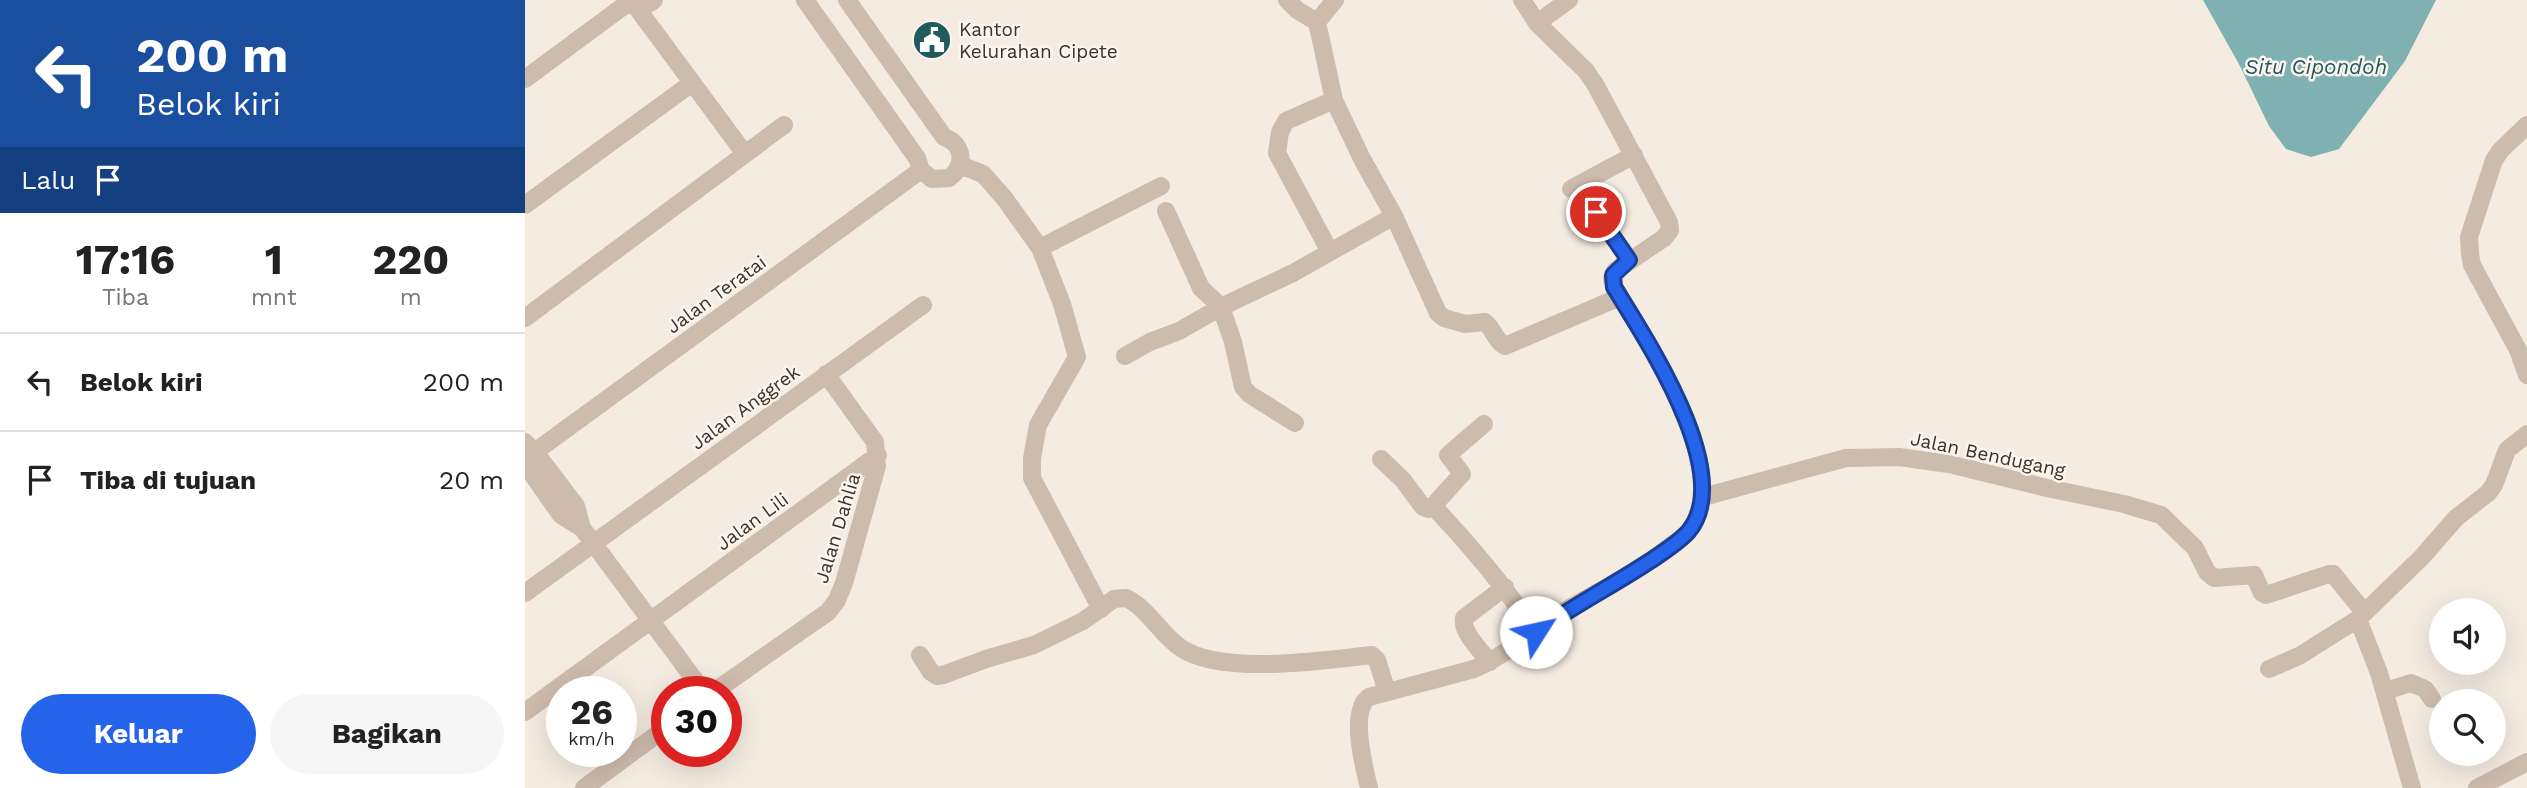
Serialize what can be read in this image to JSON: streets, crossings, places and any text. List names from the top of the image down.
{
  "streets": {
    "street": [
      "Jalan Teratai",
      "Jalan Anggrek",
      "Jalan Bendugang",
      "Jalan Lili",
      "Jalan Dahlia"
    ]
  },
  "crossings": [
    ["Jalan Anggrek", "Jalan Dahlia"],
    ["Jalan Lili", "Jalan Dahlia"]
  ],
  "water": ["Situ Cipondoh"],
  "places": {
    "public building": ["Kantor Kelurahan Cipete"]
  },
  "page": {
    "turn": ["200 m", "Belok kiri"],
    "then": "Lalu",
    "eta": [
      "17:16",
      "Tiba",
      "1",
      "mnt",
      "220",
      "m"
    ],
    "list": [
      {
        "name": "Belok kiri",
        "value": "200 m"
      },
      {
        "name": "Tiba di tujuan",
        "value": "20 m"
      }
    ],
    "speed": "26 km/h",
    "limit": "30",
    "buttons": ["Keluar", "Bagikan"]
  }
}
